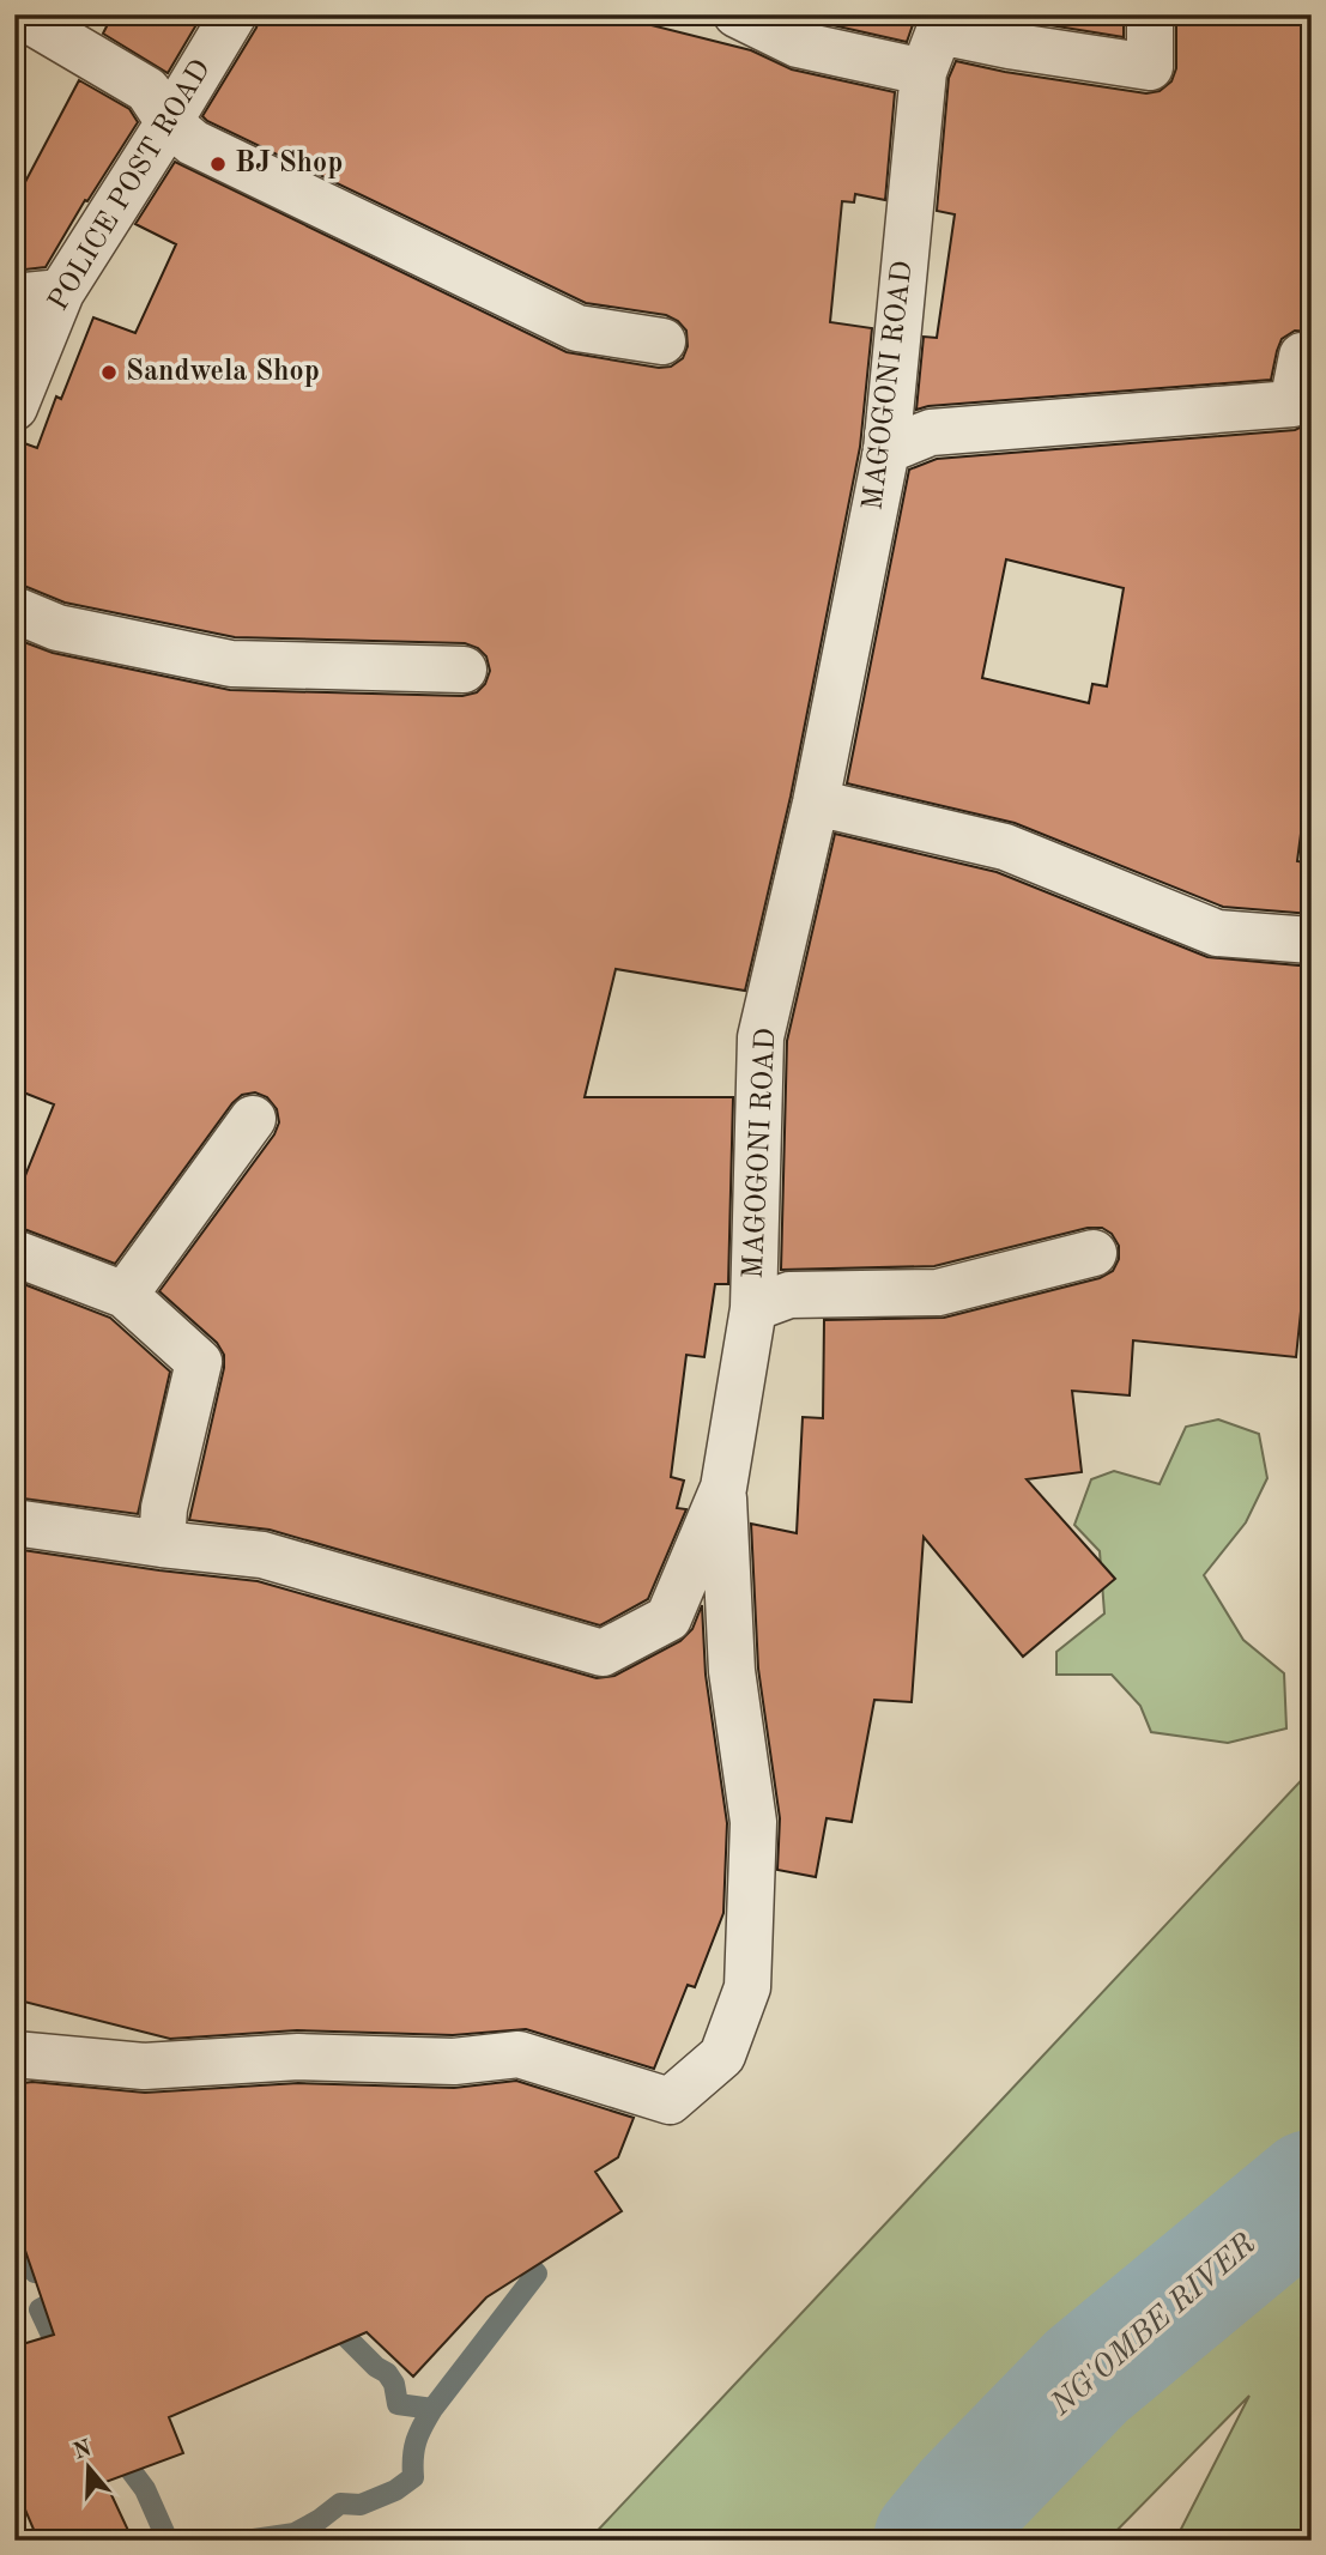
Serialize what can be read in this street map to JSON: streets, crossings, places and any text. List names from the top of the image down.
{
  "streets": {
    "street": ["POLICE POST ROAD", "MAGOGONI ROAD"]
  },
  "water": ["NG'OMBE RIVER"],
  "places": ["BJ Shop", "Sandwela Shop"],
  "north": "top"
}
